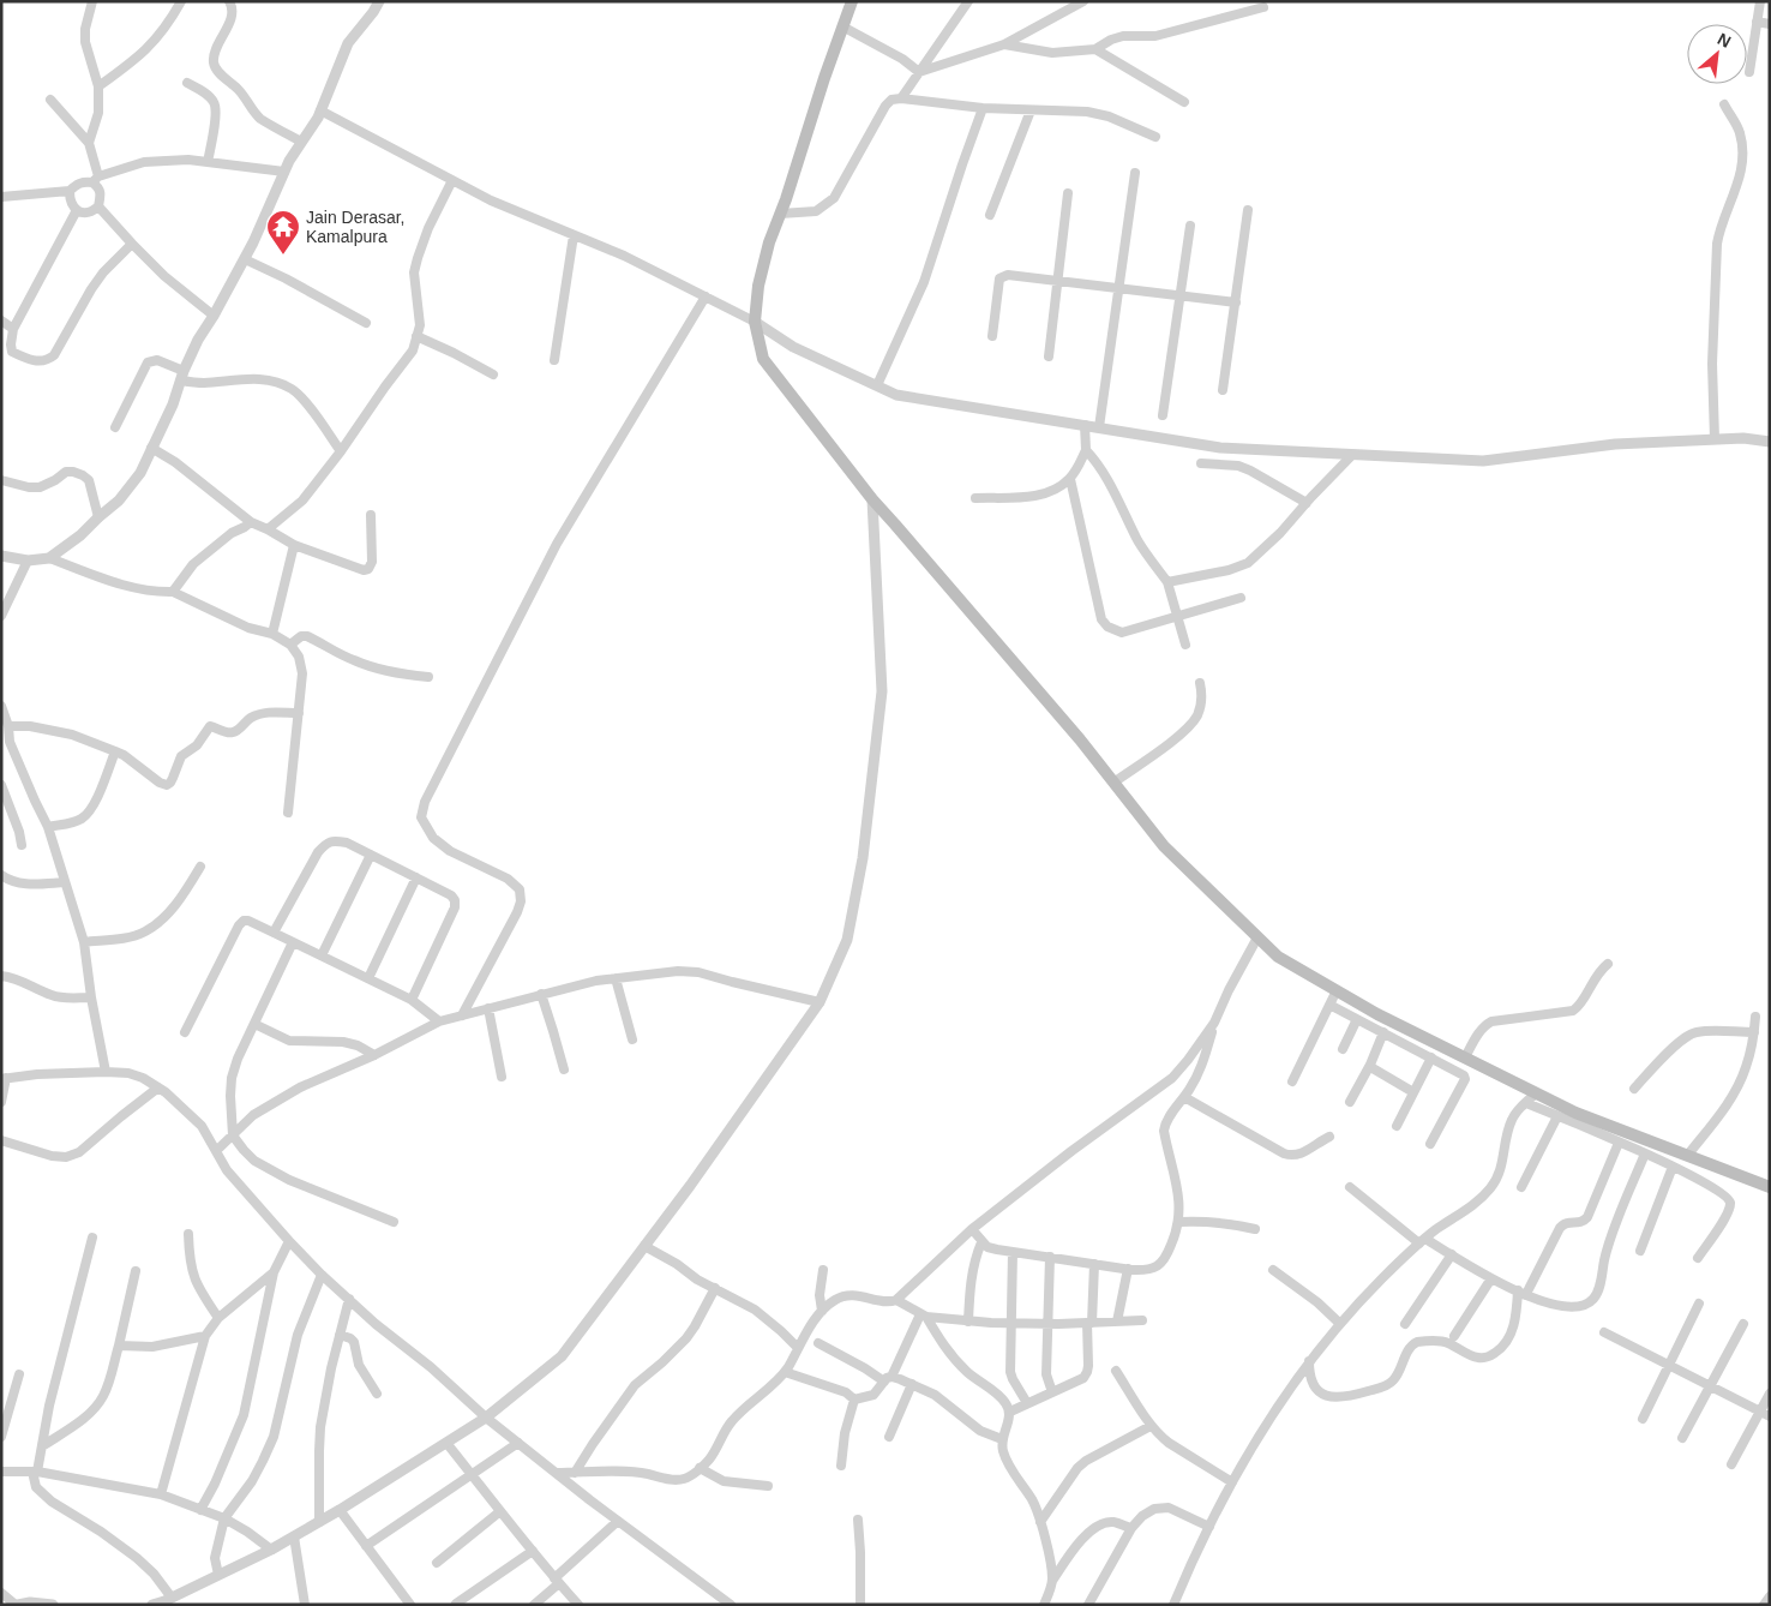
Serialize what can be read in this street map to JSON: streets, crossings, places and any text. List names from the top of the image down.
{
  "places": {
    "temple": ["Jain Derasar, Kamalpura"]
  },
  "north": "top right"
}
